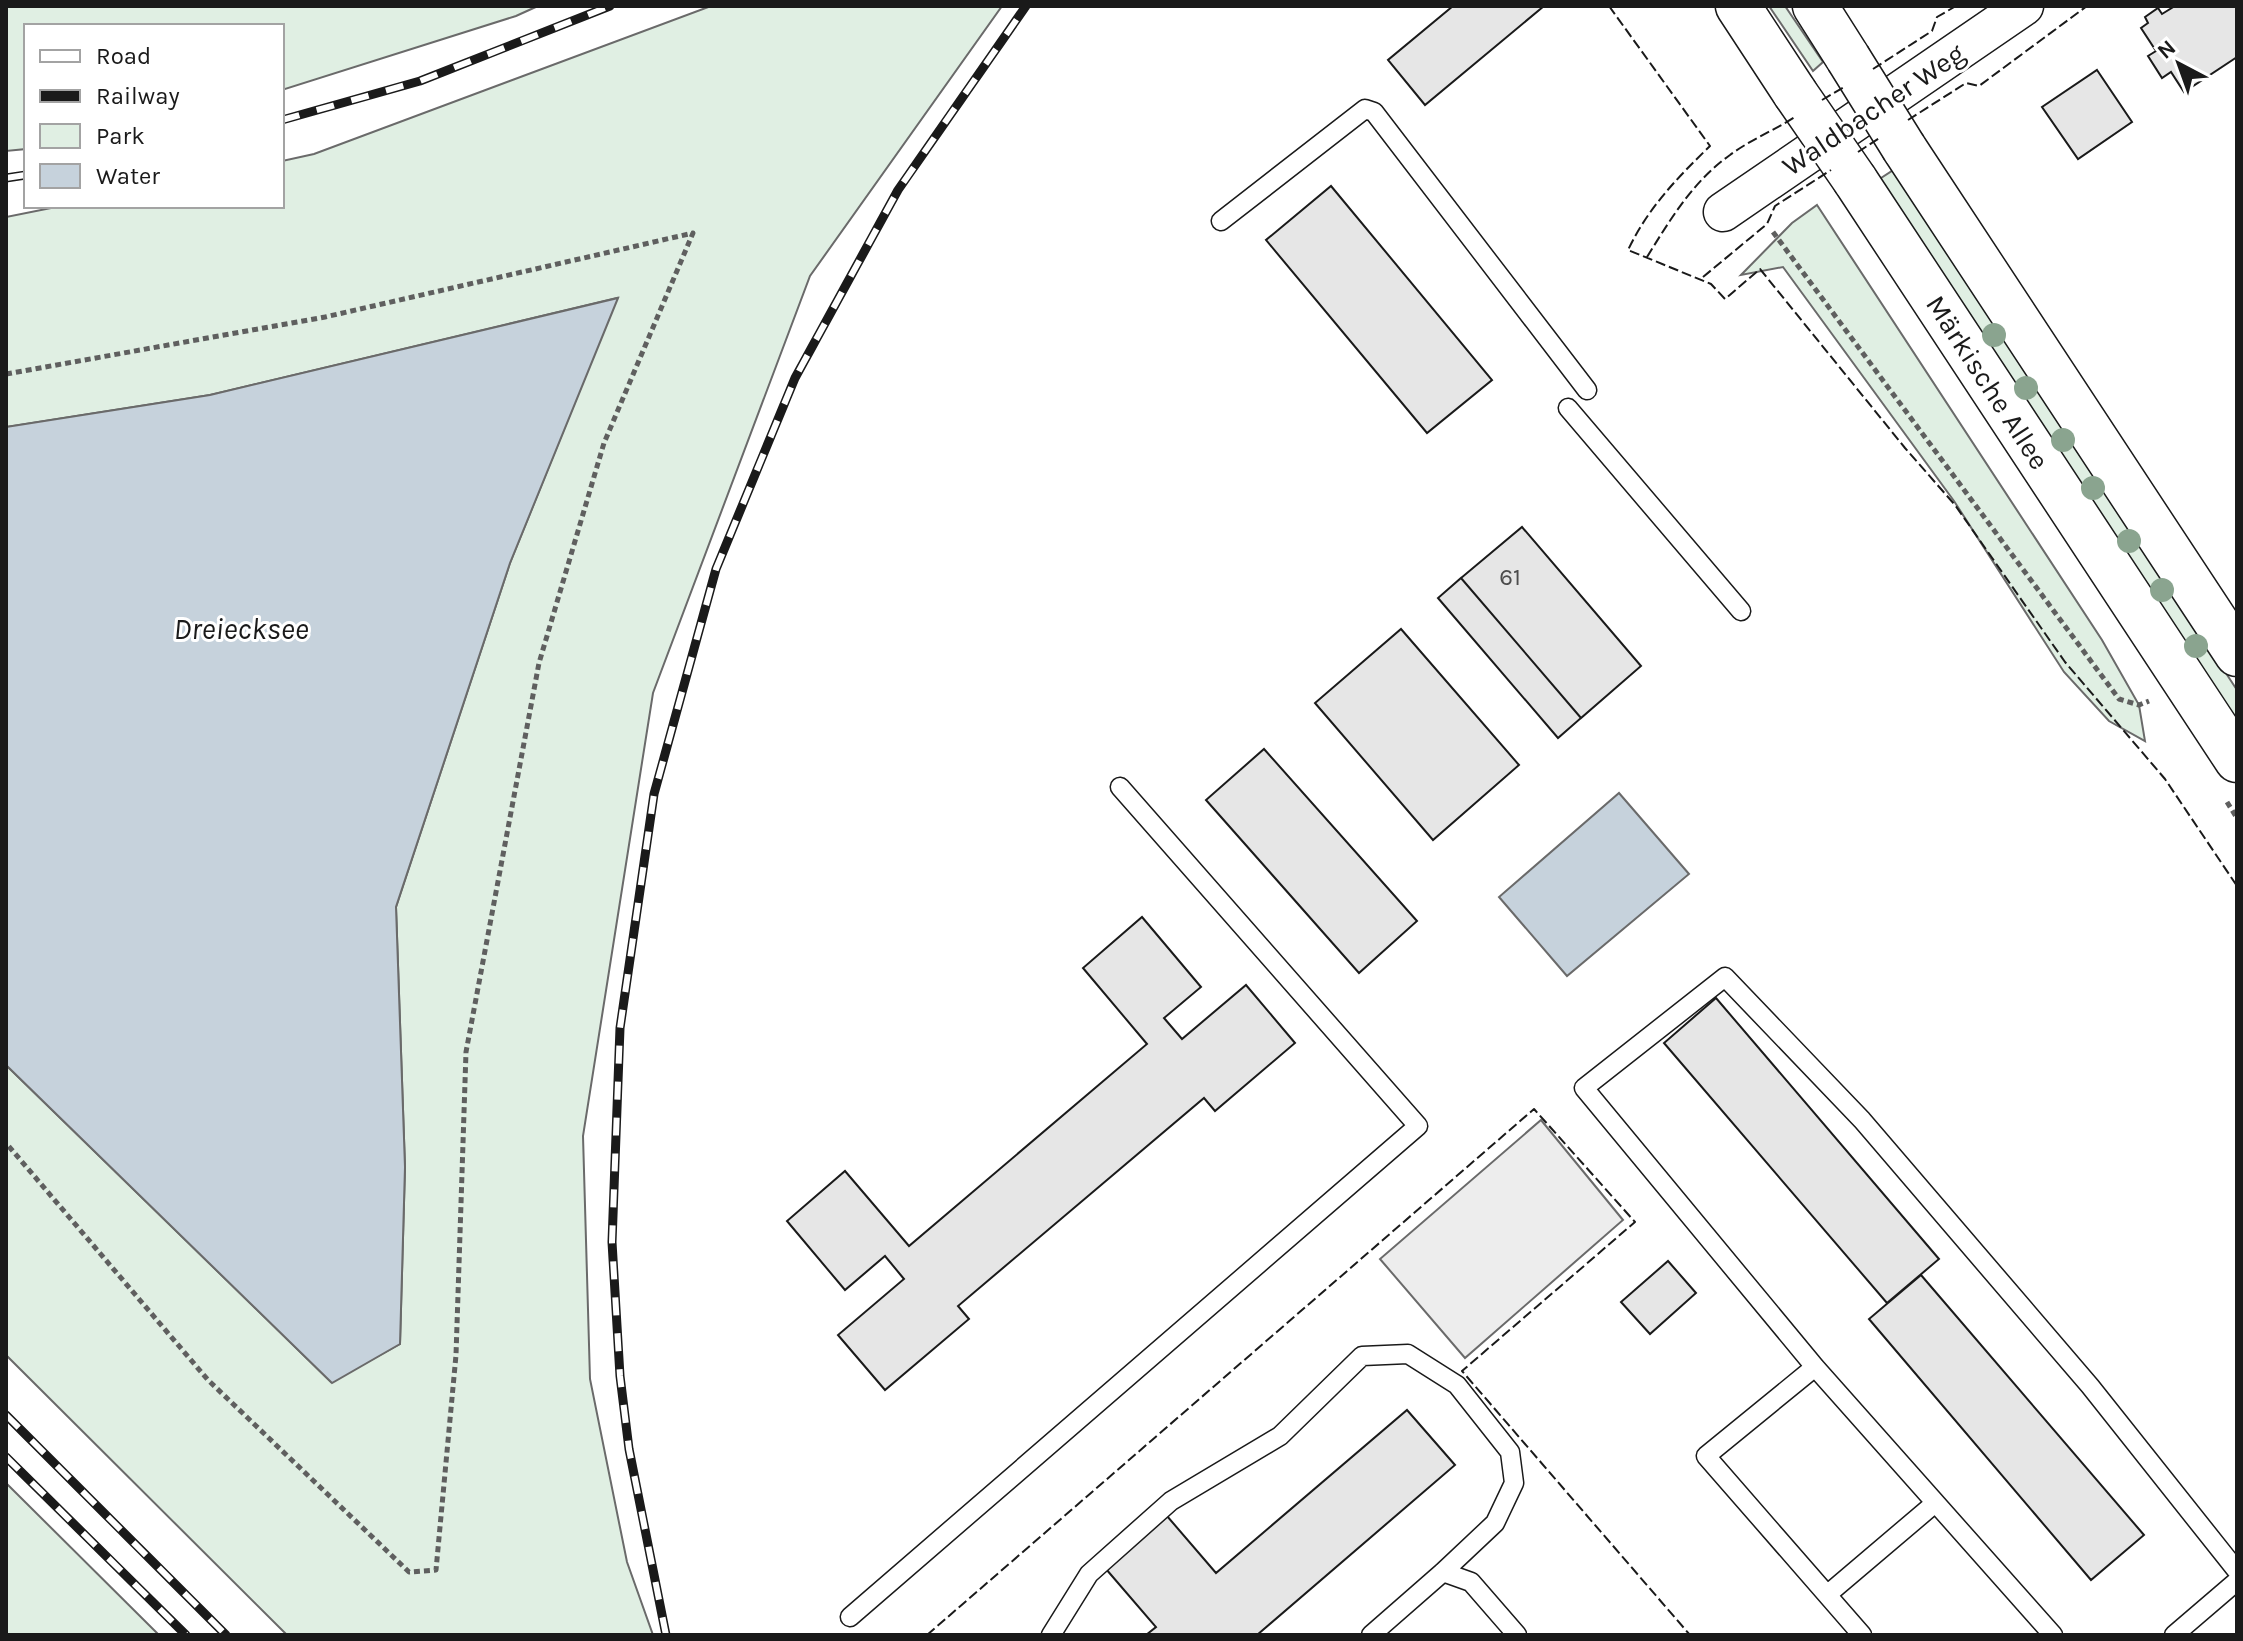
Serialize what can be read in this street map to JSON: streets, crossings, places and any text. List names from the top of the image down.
{
  "streets": {
    "main road": ["Märkische Allee"],
    "street": ["Waldbacher Weg"]
  },
  "water": ["Dreiecksee"],
  "house_numbers": ["61"],
  "legend": [
    "Road",
    "Railway",
    "Park",
    "Water"
  ],
  "north": "top left"
}
